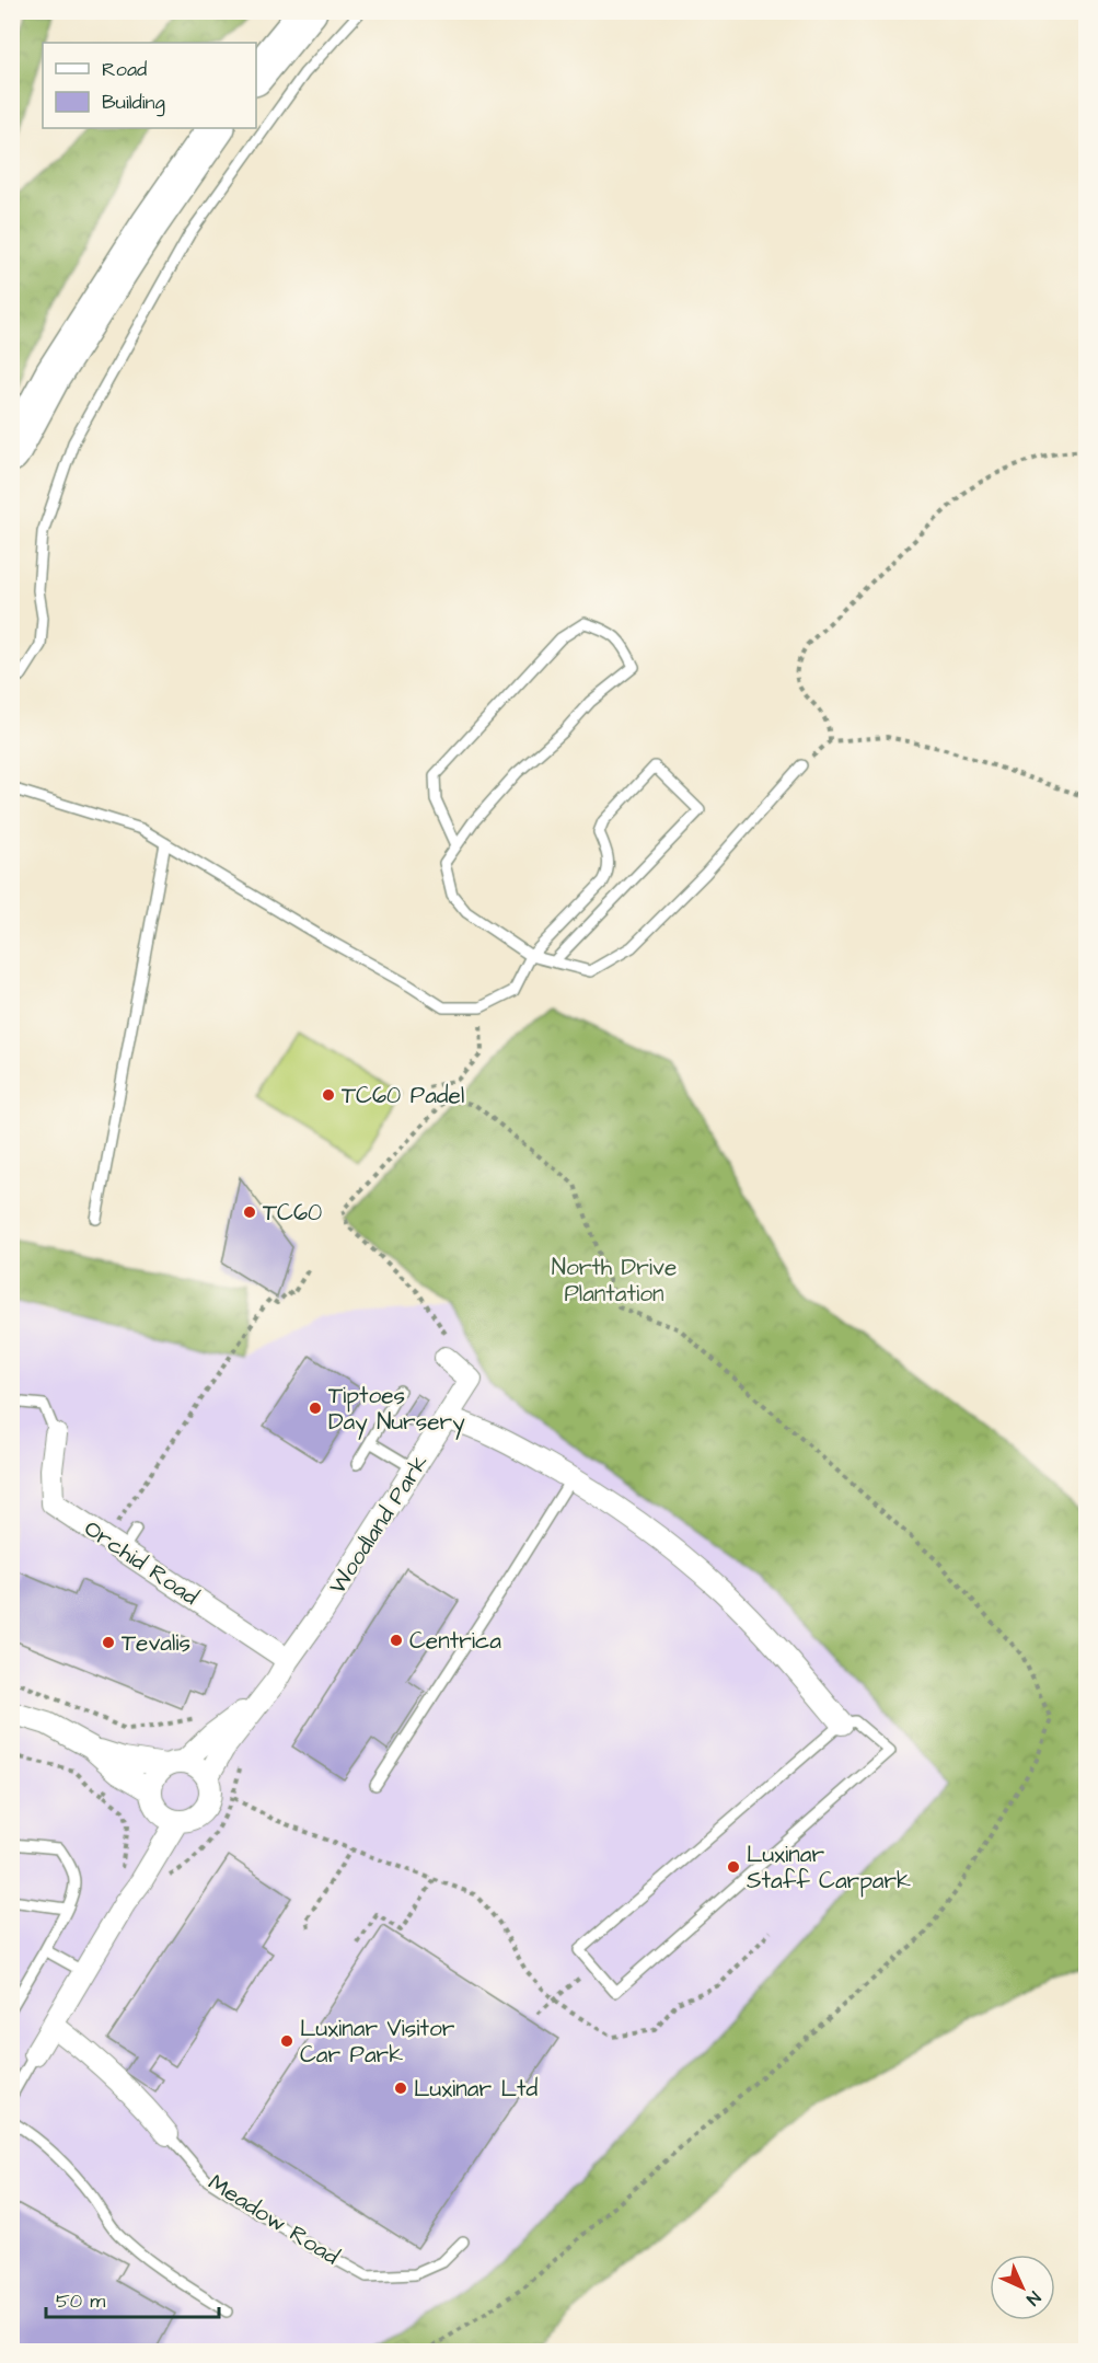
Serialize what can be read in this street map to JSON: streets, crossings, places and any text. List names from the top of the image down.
{
  "streets": {
    "street": ["Woodland Park", "Orchid Road", "Meadow Road"]
  },
  "crossings": [
    ["Woodland Park", "Orchid Road"]
  ],
  "parks": ["North Drive Plantation"],
  "places": [
    "TC60 Padel",
    "TC60",
    "Tiptoes Day Nursery",
    "Centrica",
    "Tevalis",
    "Luxinar Staff Carpark",
    "Luxinar Visitor Car Park",
    "Luxinar Ltd"
  ],
  "legend": ["Road", "Building"],
  "scale_bar": "50 m",
  "north": "bottom right"
}
